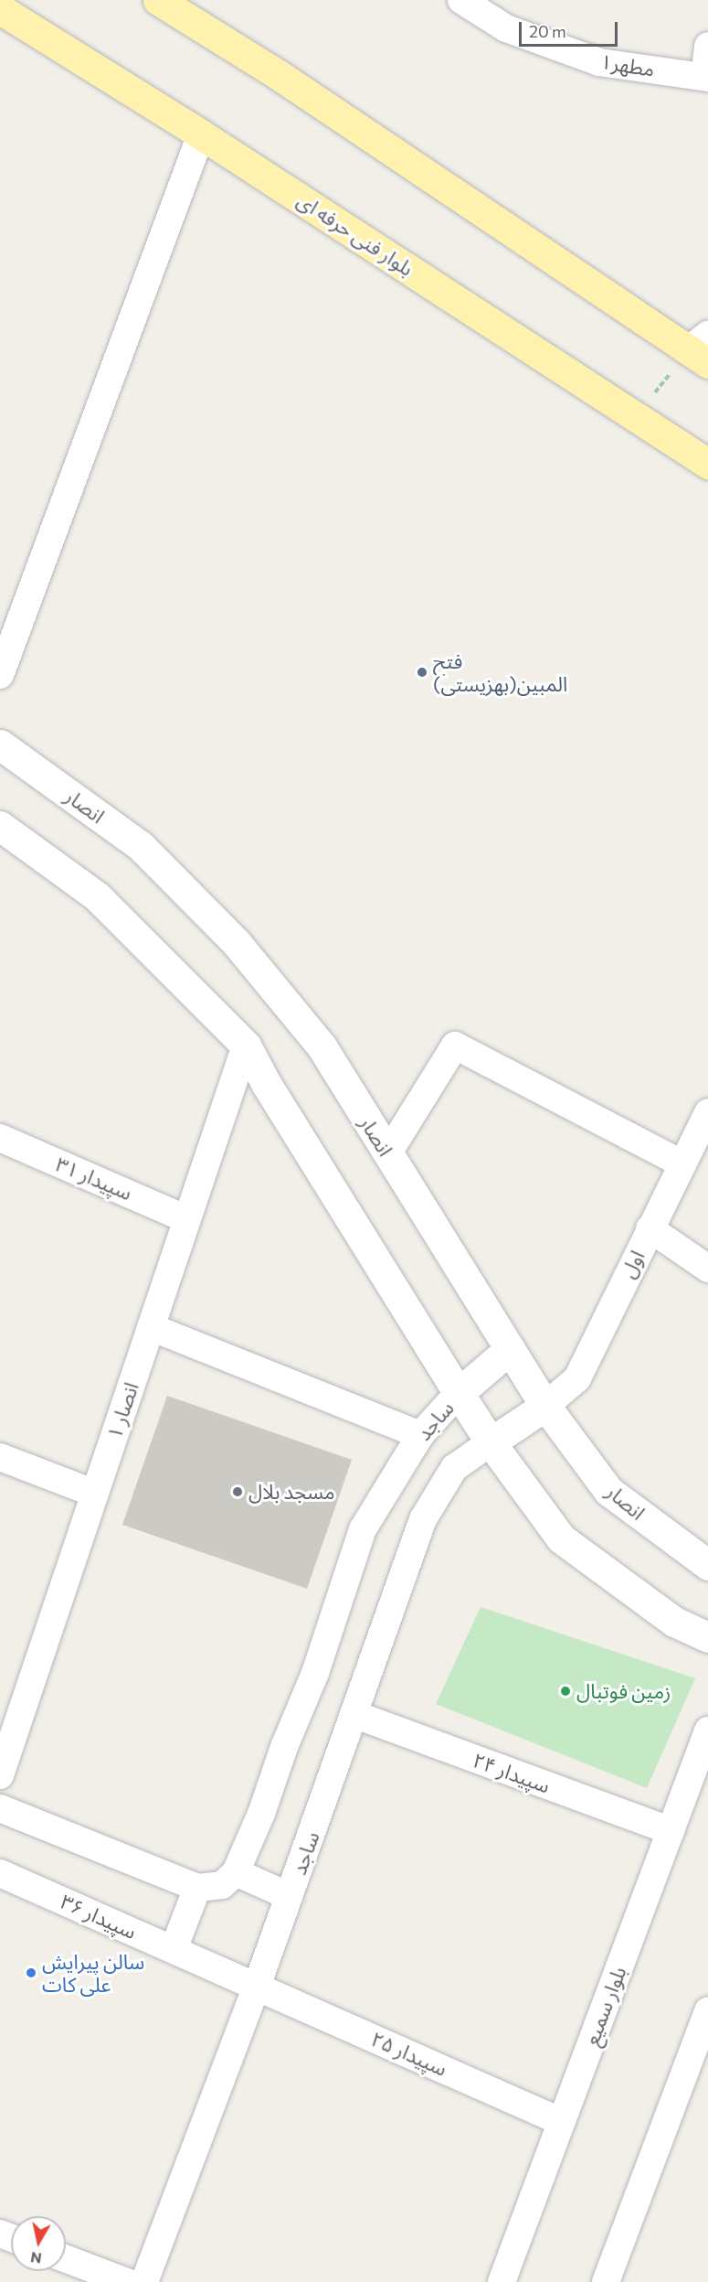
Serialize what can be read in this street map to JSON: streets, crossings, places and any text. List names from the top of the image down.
{
  "streets": {
    "main road": ["بلوار فنی حرفه ای", "انصار"],
    "street": [
      "مطهر۱",
      "سپیدار ۳۱",
      "اول",
      "انصار ۱",
      "ساجد",
      "سپیدار ۲۴",
      "سپیدار ۳۶",
      "بلوار سمیع",
      "سپیدار ۲۵"
    ]
  },
  "crossings": [
    ["انصار", "اول"],
    ["سپیدار ۳۱", "انصار ۱"],
    ["ساجد", "سپیدار ۲۴"],
    ["ساجد", "سپیدار ۳۶"],
    ["ساجد", "سپیدار ۲۵"],
    ["سپیدار ۲۴", "بلوار سمیع"],
    ["سپیدار ۳۶", "سپیدار ۲۵"],
    ["بلوار سمیع", "سپیدار ۲۵"]
  ],
  "places": [
    "فتح المبین(بهزیستی)",
    "مسجد بلال",
    "زمین فوتبال",
    "سالن پیرایش علی کات"
  ],
  "scale_bar": "20 m",
  "north": "bottom"
}
